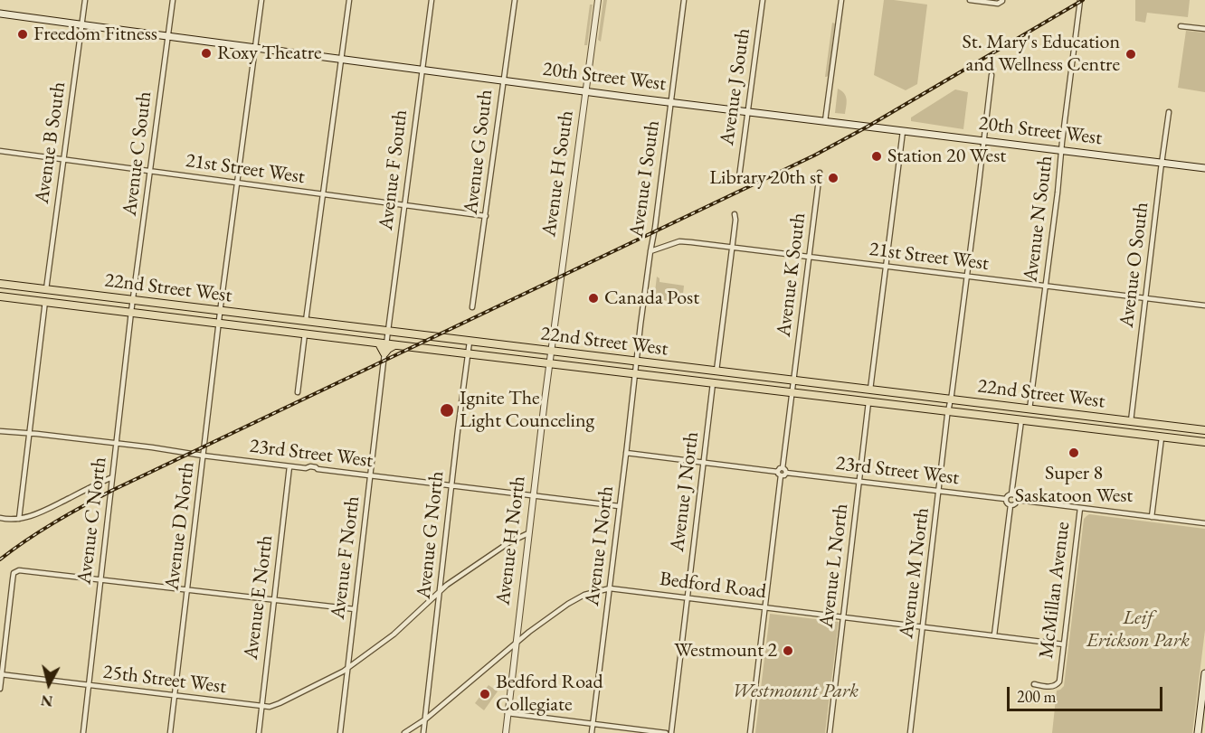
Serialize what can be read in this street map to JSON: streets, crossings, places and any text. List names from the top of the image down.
{
  "streets": {
    "main road": ["20th Street West", "22nd Street West"],
    "street": [
      "Avenue J South",
      "Avenue B South",
      "Avenue G South",
      "Avenue C South",
      "21st Street West",
      "Avenue F South",
      "Avenue H South",
      "Avenue I South",
      "Avenue N South",
      "Avenue O South",
      "Avenue K South",
      "23rd Street West",
      "Avenue J North",
      "Avenue C North",
      "Avenue D North",
      "Avenue G North",
      "Avenue H North",
      "Avenue I North",
      "Avenue F North",
      "Avenue L North",
      "Avenue M North",
      "Bedford Road",
      "McMillan Avenue",
      "Avenue E North",
      "25th Street West"
    ]
  },
  "crossings": [
    ["20th Street West", "Avenue J South"],
    ["20th Street West", "Avenue B South"],
    ["20th Street West", "Avenue G South"],
    ["20th Street West", "Avenue C South"],
    ["20th Street West", "Avenue F South"],
    ["20th Street West", "Avenue H South"],
    ["20th Street West", "Avenue I South"],
    ["20th Street West", "Avenue N South"],
    ["20th Street West", "Avenue O South"],
    ["20th Street West", "Avenue D North"],
    ["20th Street West", "Avenue M North"],
    ["Avenue B South", "21st Street West"],
    ["Avenue B South", "22nd Street West"],
    ["Avenue G South", "21st Street West"],
    ["Avenue C South", "21st Street West"],
    ["Avenue C South", "22nd Street West"],
    ["Avenue C South", "Avenue C North"],
    ["21st Street West", "Avenue F South"],
    ["21st Street West", "Avenue I South"],
    ["21st Street West", "Avenue N South"],
    ["21st Street West", "Avenue O South"],
    ["21st Street West", "Avenue K South"],
    ["21st Street West", "Avenue D North"],
    ["21st Street West", "Avenue M North"],
    ["Avenue F South", "22nd Street West"],
    ["Avenue H South", "22nd Street West"],
    ["Avenue H South", "Avenue H North"],
    ["Avenue I South", "22nd Street West"],
    ["Avenue I South", "Avenue I North"],
    ["Avenue N South", "22nd Street West"],
    ["Avenue O South", "22nd Street West"],
    ["Avenue K South", "22nd Street West"],
    ["22nd Street West", "Avenue J North"],
    ["22nd Street West", "Avenue C North"],
    ["22nd Street West", "Avenue D North"],
    ["22nd Street West", "Avenue G North"],
    ["22nd Street West", "Avenue H North"],
    ["22nd Street West", "Avenue I North"],
    ["22nd Street West", "Avenue L North"],
    ["22nd Street West", "Avenue M North"],
    ["23rd Street West", "Avenue C North"],
    ["23rd Street West", "Avenue D North"],
    ["23rd Street West", "Avenue G North"],
    ["23rd Street West", "Avenue H North"],
    ["23rd Street West", "Avenue I North"],
    ["23rd Street West", "Avenue F North"],
    ["23rd Street West", "Avenue L North"],
    ["23rd Street West", "Avenue M North"],
    ["23rd Street West", "Avenue E North"],
    ["Avenue J North", "Bedford Road"],
    ["Avenue C North", "25th Street West"],
    ["Avenue D North", "25th Street West"],
    ["Avenue G North", "Bedford Road"],
    ["Avenue H North", "Bedford Road"],
    ["Avenue I North", "Bedford Road"],
    ["Avenue L North", "Bedford Road"],
    ["Avenue M North", "Bedford Road"],
    ["Bedford Road", "McMillan Avenue"],
    ["Avenue E North", "25th Street West"]
  ],
  "parks": ["Leif Erickson Park", "Westmount Park"],
  "places": [
    "Freedom Fitness",
    "Roxy Theatre",
    "St. Mary's Education and Wellness Centre",
    "Station 20 West",
    "Library 20th st",
    "Canada Post",
    "Ignite The Light Counceling",
    "Super 8 Saskatoon West",
    "Westmount 2",
    "Bedford Road Collegiate"
  ],
  "scale_bar": "200 m",
  "north": "bottom"
}
